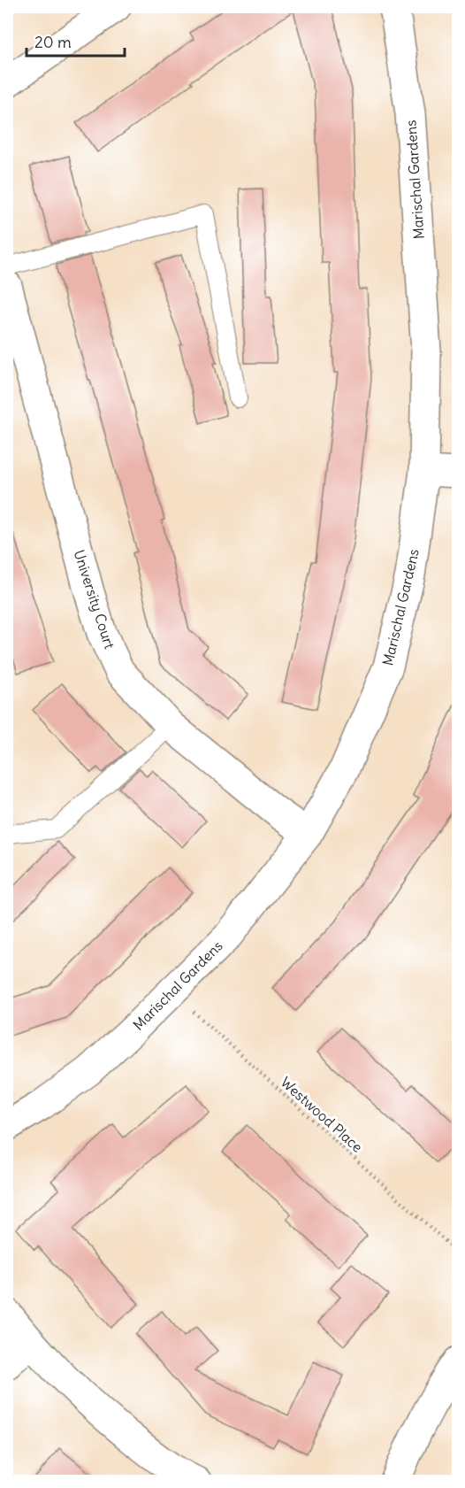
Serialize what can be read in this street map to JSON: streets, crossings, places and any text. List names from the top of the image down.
{
  "streets": {
    "street": ["Marischal Gardens", "University Court"],
    "path": ["Westwood Place"]
  },
  "crossings": [
    ["Marischal Gardens", "University Court"],
    ["Marischal Gardens", "Westwood Place"]
  ],
  "scale_bar": "20 m"
}
